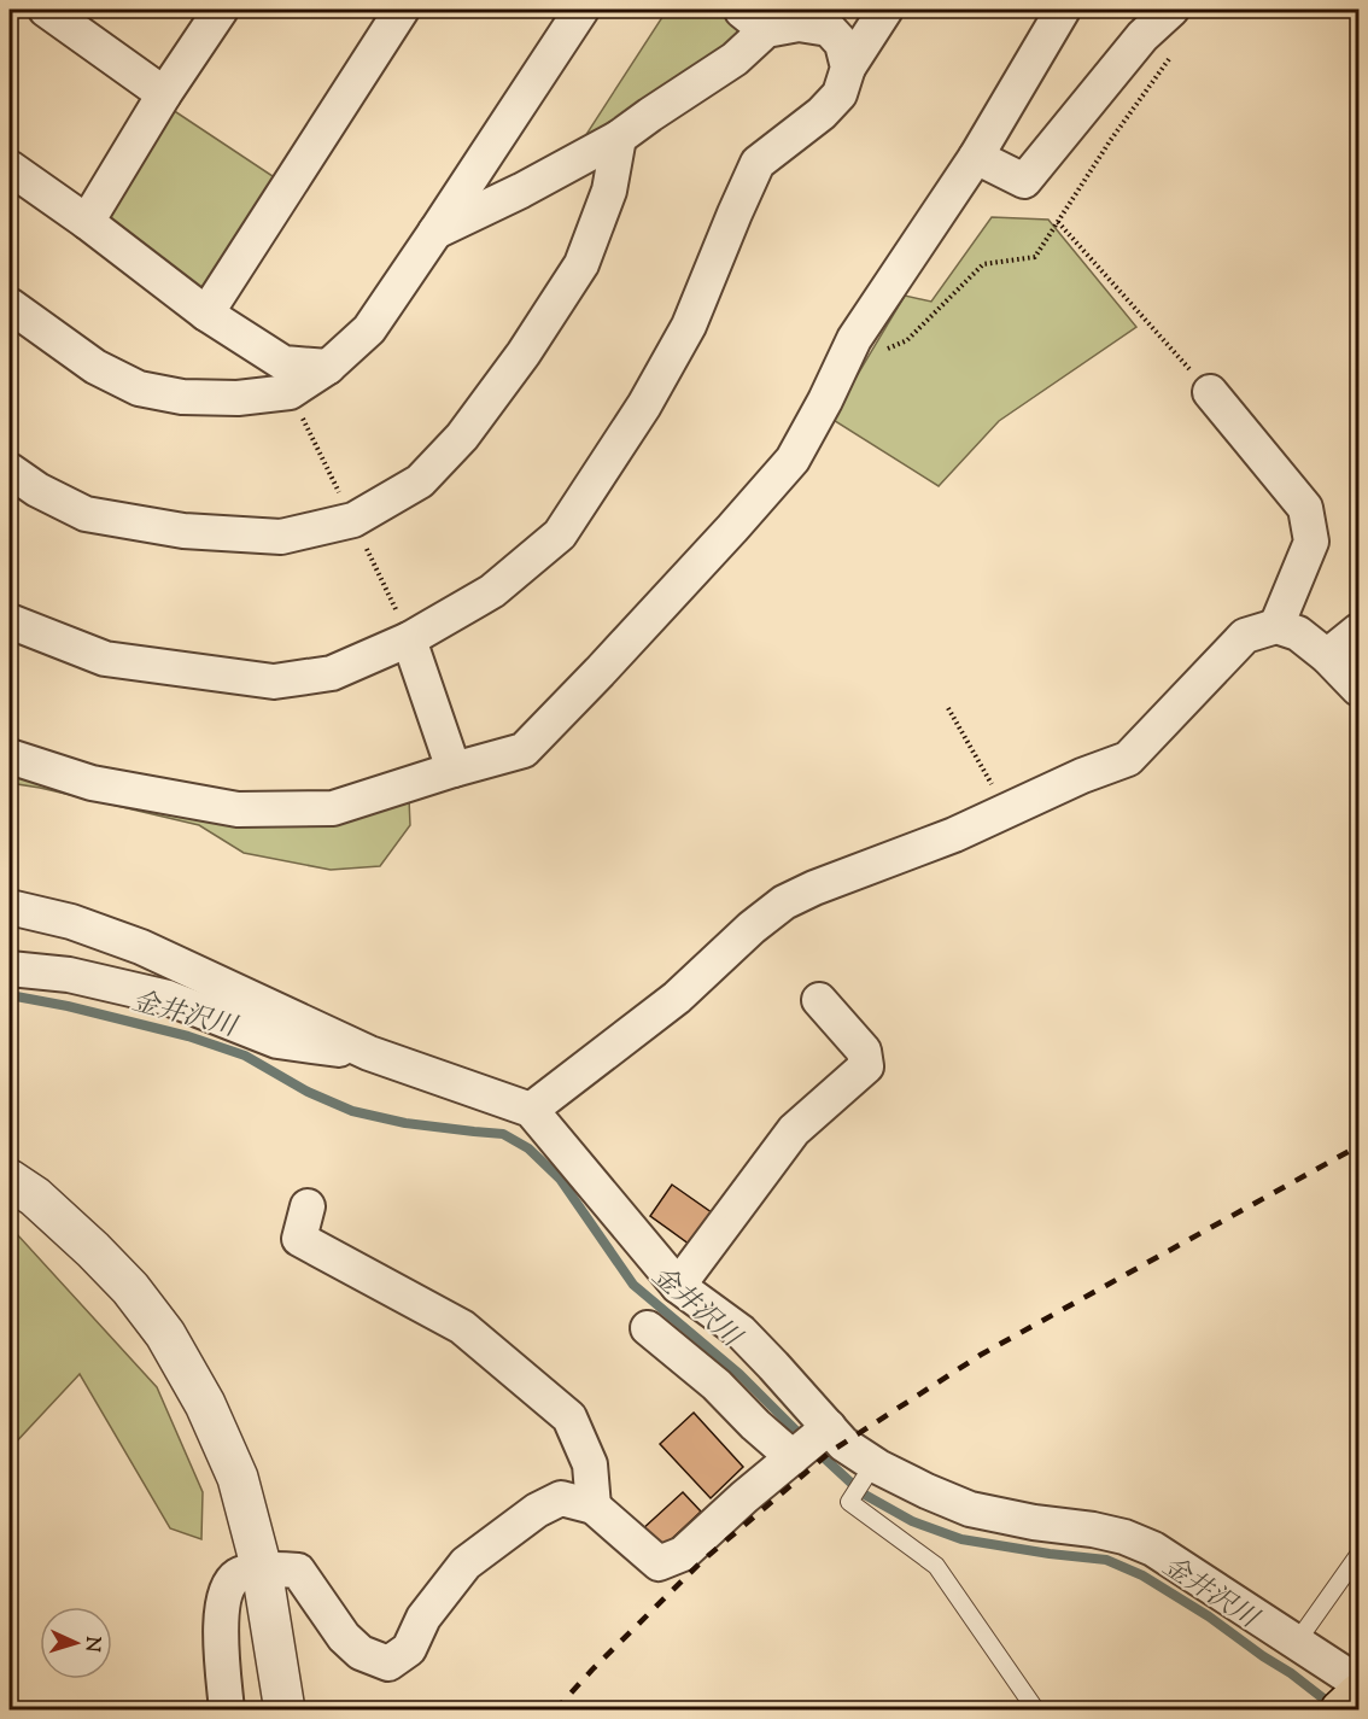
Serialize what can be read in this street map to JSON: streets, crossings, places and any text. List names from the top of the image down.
{
  "water": ["金井沢川"],
  "north": "right"
}
